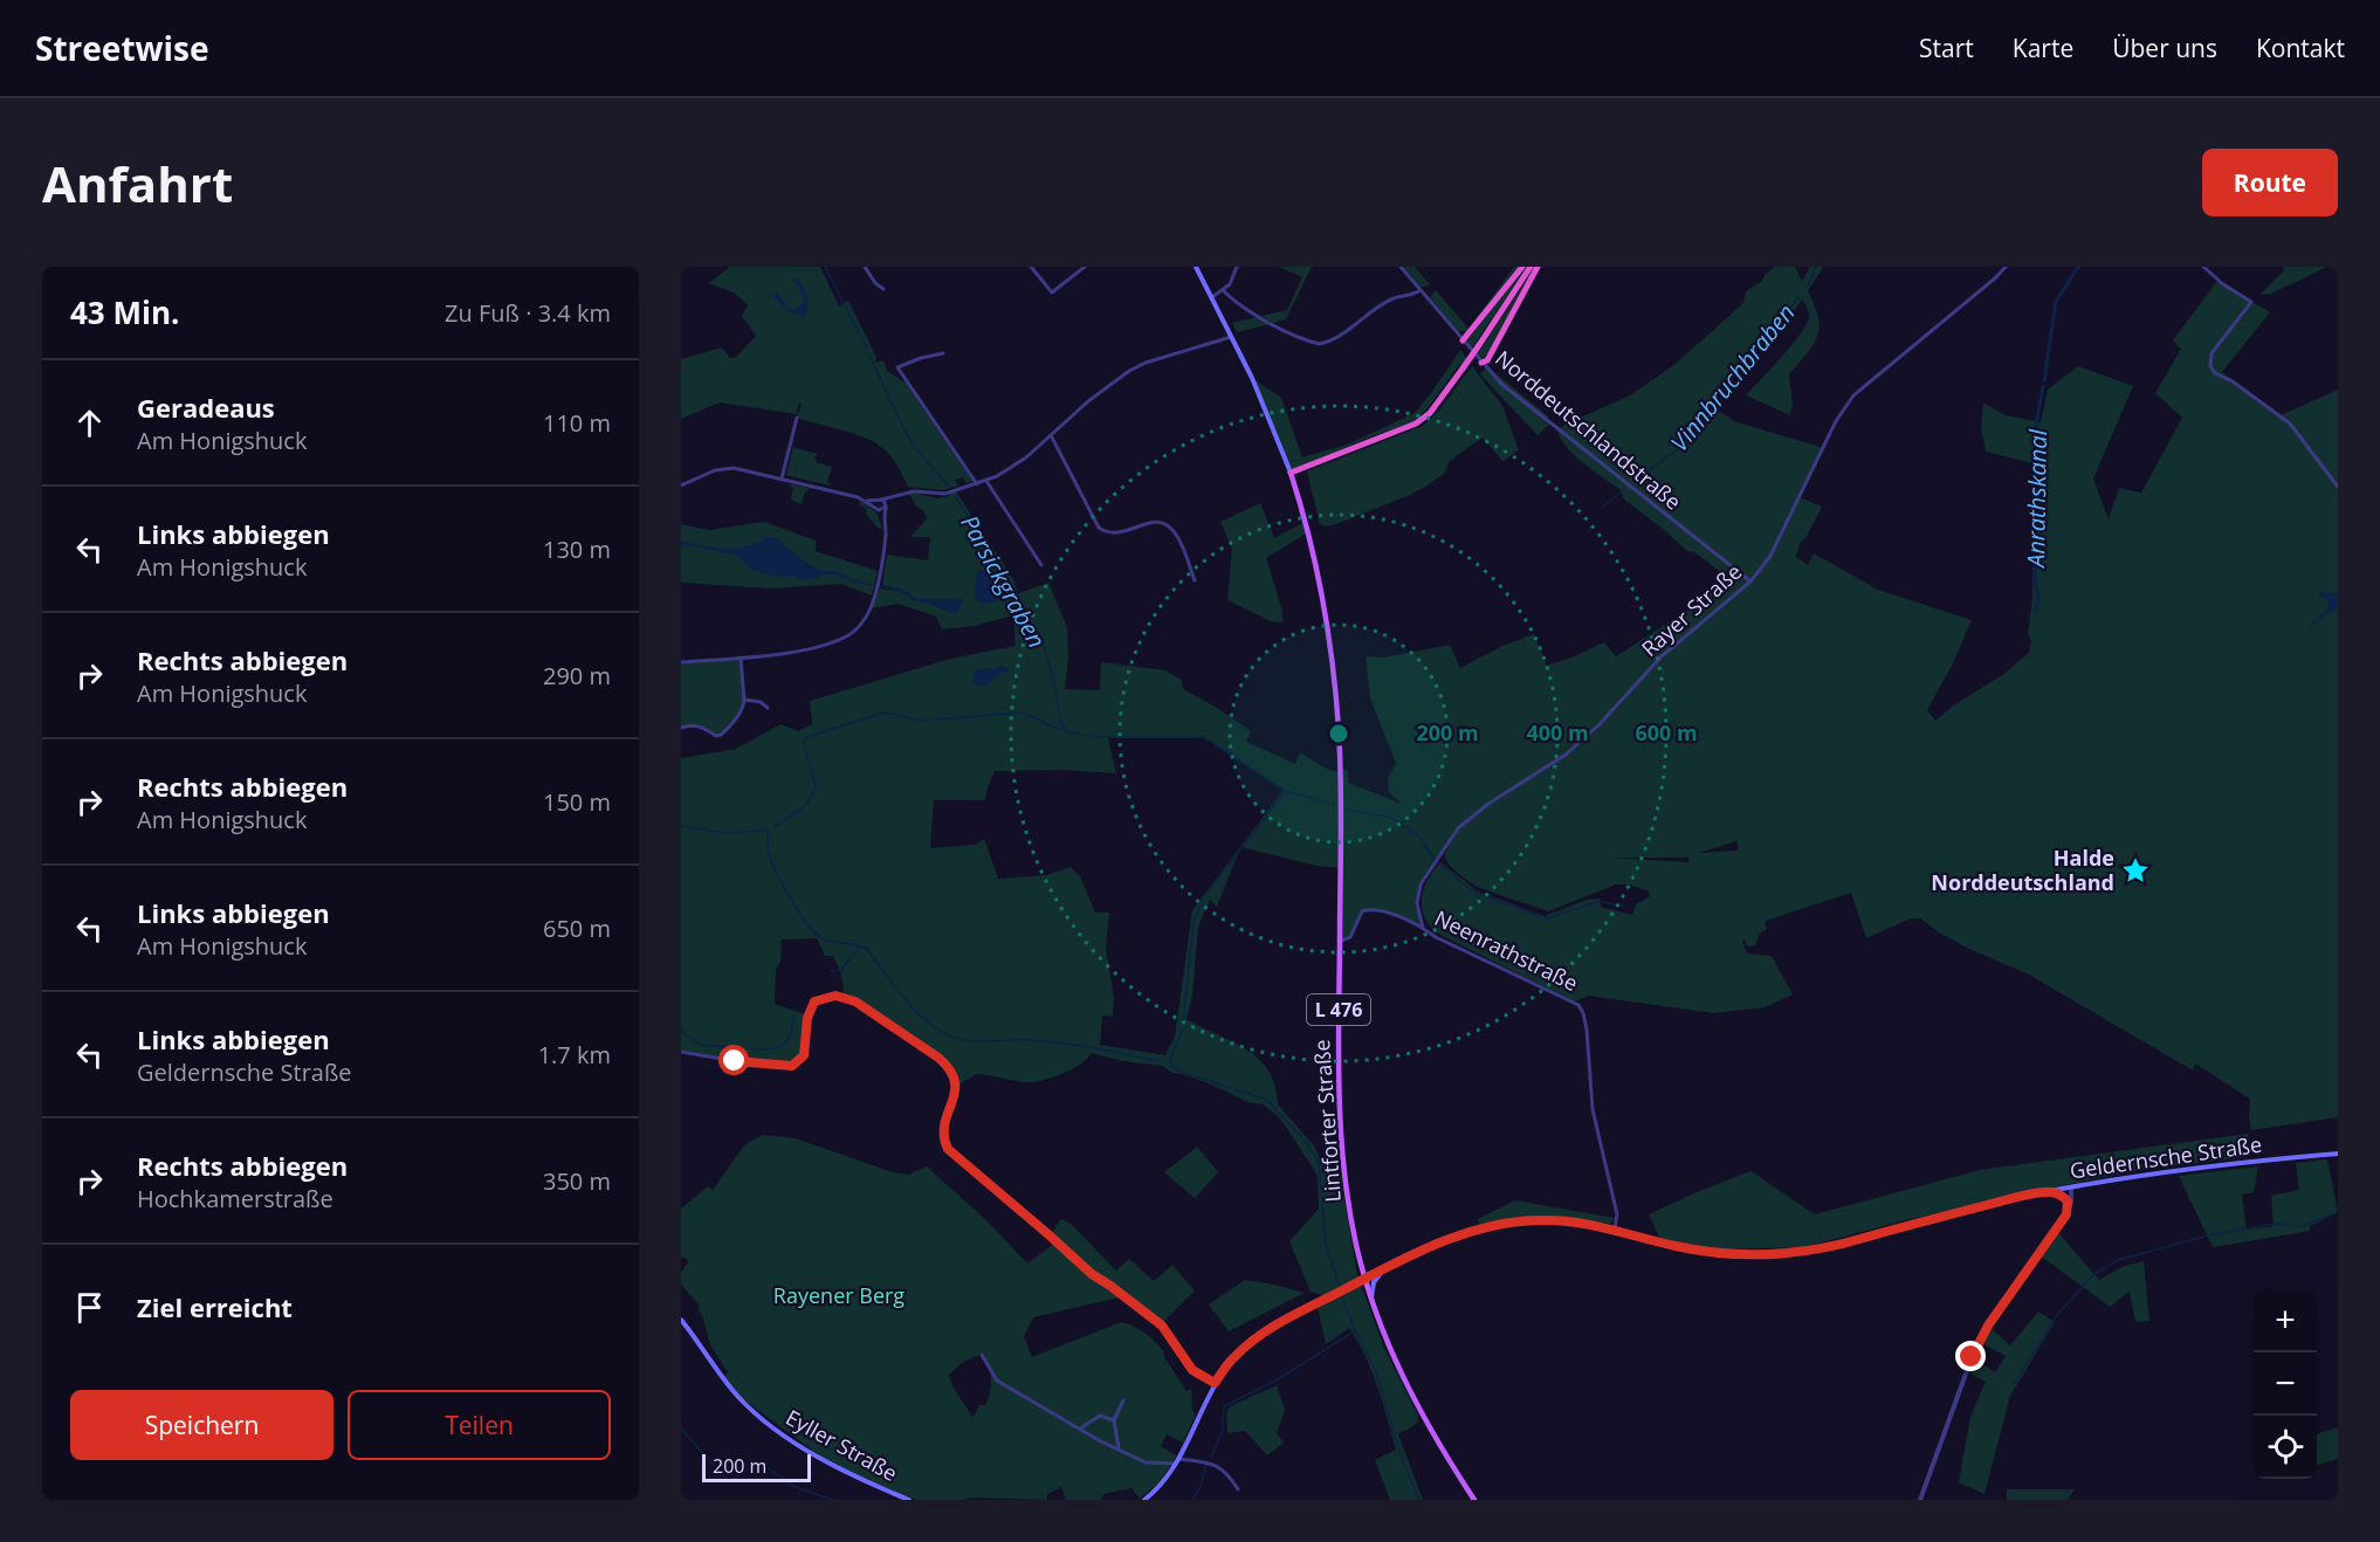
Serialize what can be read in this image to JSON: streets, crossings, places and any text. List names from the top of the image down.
{
  "streets": {
    "main road": [
      "L 476",
      "Lintforter Straße",
      "Geldernsche Straße",
      "Eyller Straße"
    ],
    "street": ["Norddeutschlandstraße", "Rayer Straße", "Neenrathstraße"]
  },
  "crossings": [
    ["Norddeutschlandstraße", "Rayer Straße"],
    ["Rayer Straße", "Neenrathstraße"],
    ["Neenrathstraße", "Lintforter Straße"],
    ["Neenrathstraße", "Geldernsche Straße"],
    ["L 476", "Lintforter Straße"],
    ["Lintforter Straße", "Geldernsche Straße"]
  ],
  "water": ["Vinnbruchbraben", "Anrathskanal", "Parsickgraben"],
  "parks": ["Rayener Berg"],
  "places": {
    "place": ["Halde Norddeutschland"]
  },
  "scale_bar": "200 m",
  "page": {
    "header": "Streetwise",
    "nav": [
      "Start",
      "Karte",
      "Über uns",
      "Kontakt"
    ],
    "buttons": [
      "Route",
      ["Speichern", "Teilen"]
    ],
    "title": "Anfahrt",
    "heading": ["43 Min.", "Zu Fuß · 3.4 km"],
    "list": [
      ["Geradeaus", "Am Honigshuck", "110 m"],
      ["Links abbiegen", "Am Honigshuck", "130 m"],
      ["Rechts abbiegen", "Am Honigshuck", "290 m"],
      ["Rechts abbiegen", "Am Honigshuck", "150 m"],
      ["Links abbiegen", "Am Honigshuck", "650 m"],
      ["Links abbiegen", "Geldernsche Straße", "1.7 km"],
      ["Rechts abbiegen", "Hochkamerstraße", "350 m"],
      "Ziel erreicht"
    ],
    "map_buttons": ["+", "−"],
    "scale": "200 m"
  },
  "rings": ["200 m", "400 m", "600 m"]
}
